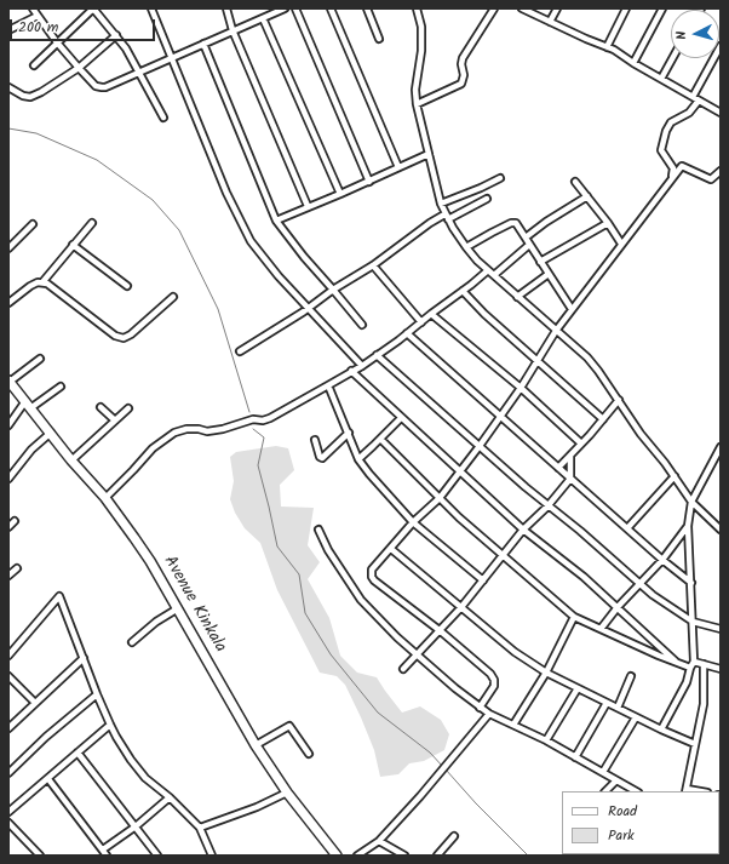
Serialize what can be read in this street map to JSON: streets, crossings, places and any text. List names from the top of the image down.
{
  "streets": {
    "main road": ["Avenue Kinkala"]
  },
  "legend": ["Road", "Park"],
  "scale_bar": "200 m",
  "north": "left"
}
